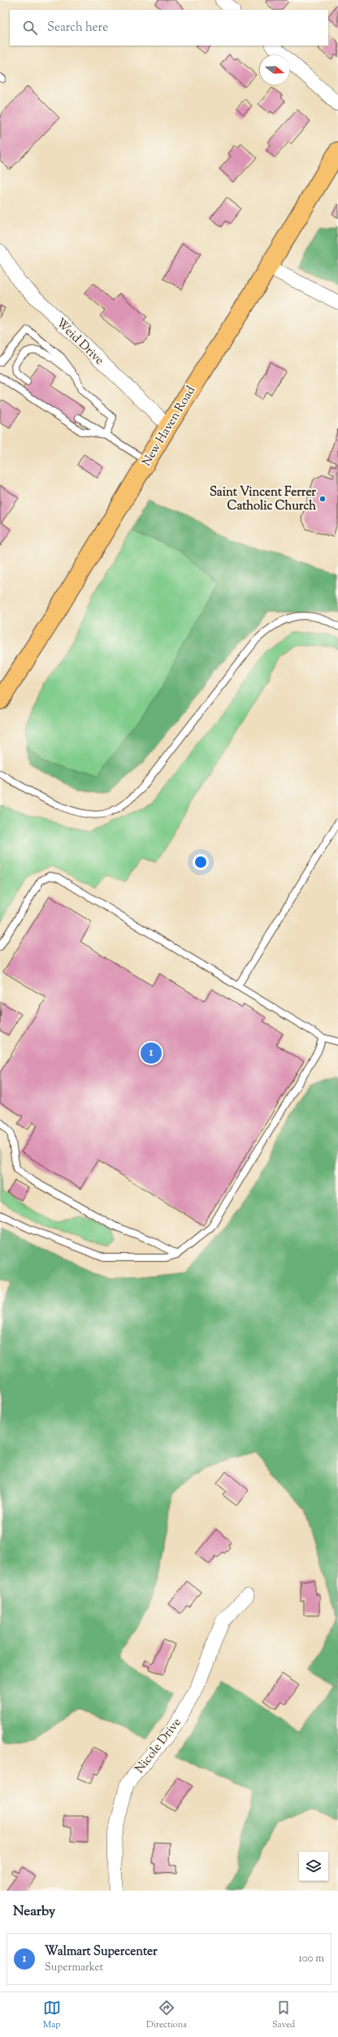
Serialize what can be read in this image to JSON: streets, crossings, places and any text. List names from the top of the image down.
{
  "streets": {
    "main road": ["New Haven Road"],
    "street": ["Weid Drive", "Nicole Drive"]
  },
  "crossings": [
    ["Weid Drive", "New Haven Road"]
  ],
  "places": ["Saint Vincent Ferrer Catholic Church"],
  "north": "right",
  "page": {
    "search": "Search here",
    "pins": "1",
    "heading": "Nearby",
    "list": [
      {
        "mark": "1",
        "name": "Walmart Supercenter",
        "note": "Supermarket",
        "value": "100 m"
      }
    ],
    "nav": ["Map", "Directions", "Saved"]
  }
}
